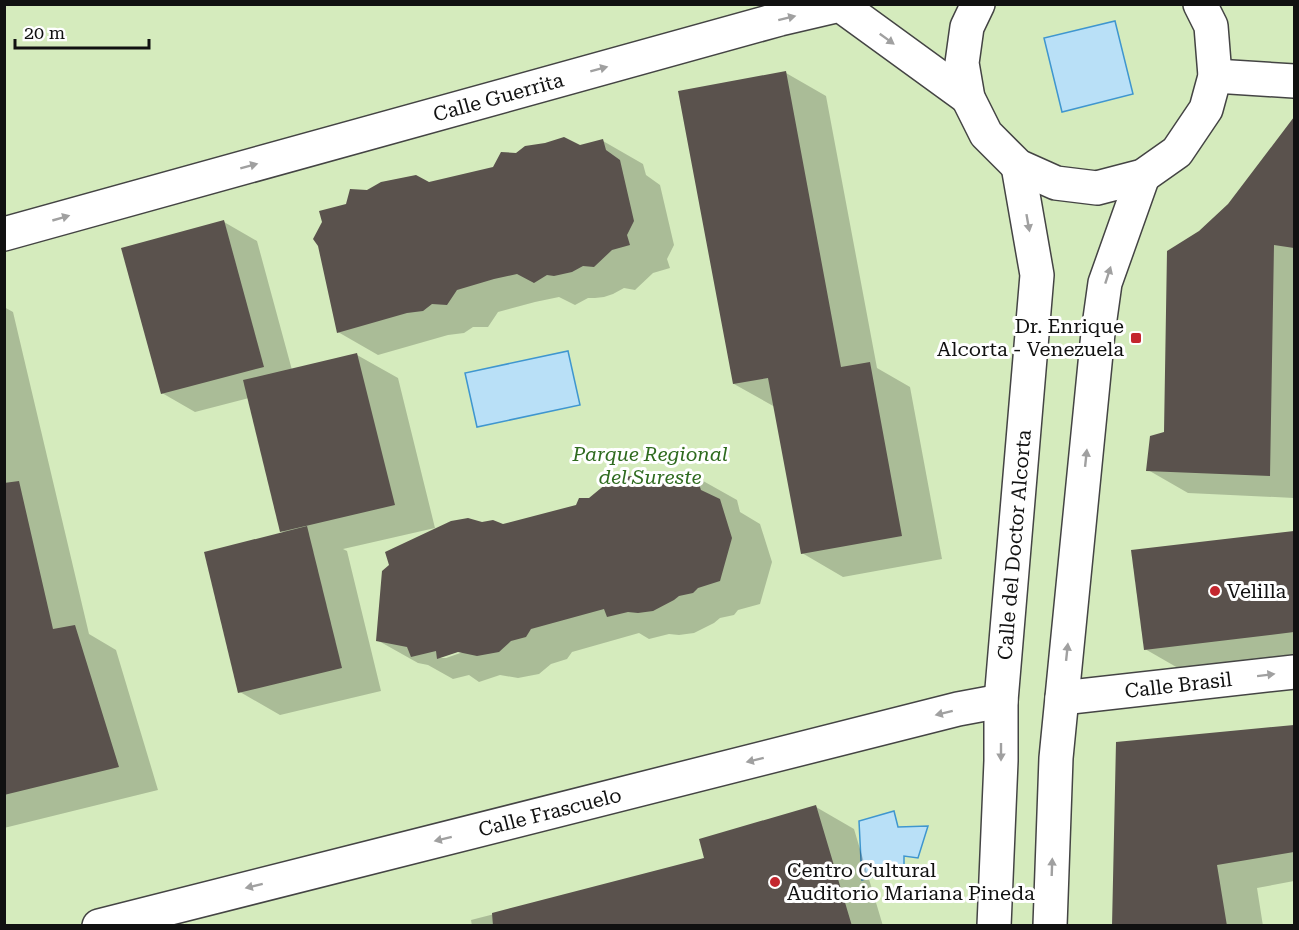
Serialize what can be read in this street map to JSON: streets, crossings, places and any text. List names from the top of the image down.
{
  "streets": {
    "street": [
      "Calle Guerrita",
      "Calle del Doctor Alcorta",
      "Calle Brasil",
      "Calle Frascuelo"
    ]
  },
  "crossings": [
    ["Calle del Doctor Alcorta", "Calle Frascuelo"]
  ],
  "one_way": ["Calle Guerrita", "Calle Brasil", "Calle Frascuelo"],
  "parks": ["Parque Regional del Sureste"],
  "places": {
    "transit": ["Dr. Enrique Alcorta - Venezuela"],
    "other": ["Velilla", "Centro Cultural Auditorio Mariana Pineda"]
  },
  "scale_bar": "20 m"
}
